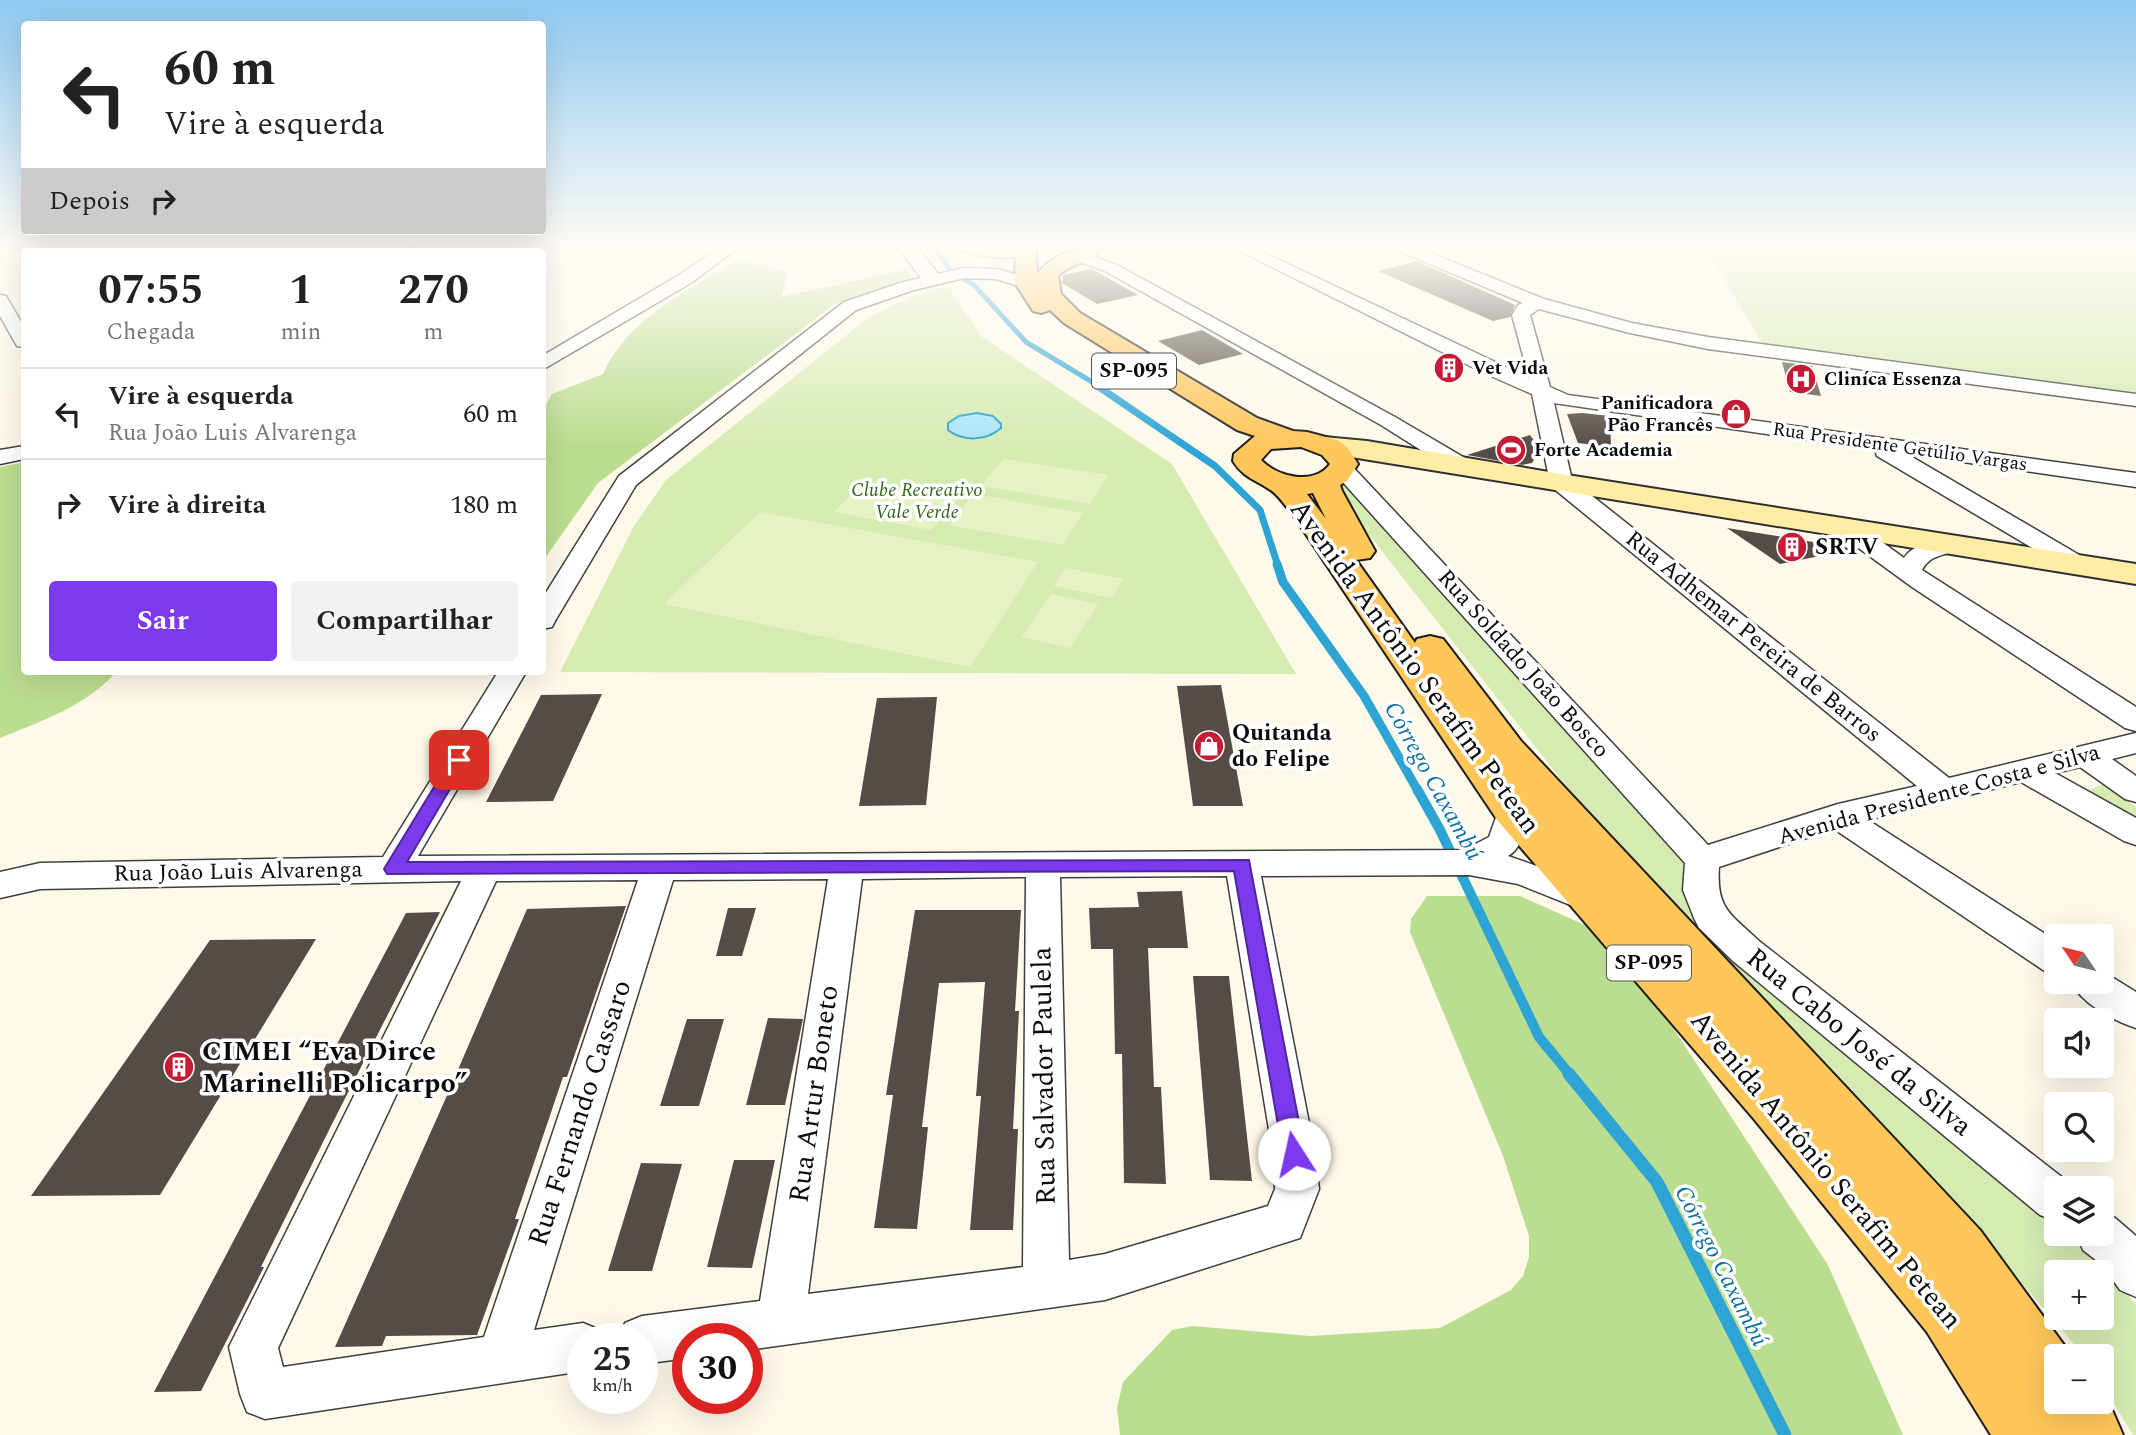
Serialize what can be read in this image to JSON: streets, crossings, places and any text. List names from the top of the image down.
{
  "streets": {
    "main road": ["SP-095", "Avenida Antônio Serafim Petean"],
    "street": [
      "Rua Presidente Getúlio Vargas",
      "Rua Adhemar Pereira de Barros",
      "Rua Soldado João Bosco",
      "Avenida Presidente Costa e Silva",
      "Rua João Luis Alvarenga",
      "Rua Cabo José da Silva",
      "Rua Salvador Paulela",
      "Rua Artur Boneto",
      "Rua Fernando Cassaro"
    ]
  },
  "crossings": [
    ["Rua Adhemar Pereira de Barros", "Avenida Presidente Costa e Silva"],
    ["Rua Soldado João Bosco", "Avenida Antônio Serafim Petean"],
    ["Rua Soldado João Bosco", "Avenida Presidente Costa e Silva"],
    ["Rua Soldado João Bosco", "Rua Cabo José da Silva"],
    ["Avenida Antônio Serafim Petean", "Rua João Luis Alvarenga"],
    ["Avenida Presidente Costa e Silva", "Rua Cabo José da Silva"],
    ["Rua João Luis Alvarenga", "Rua Salvador Paulela"],
    ["Rua João Luis Alvarenga", "Rua Artur Boneto"],
    ["Rua João Luis Alvarenga", "Rua Fernando Cassaro"]
  ],
  "water": ["Córrego Caxambú"],
  "parks": ["Clube Recreativo Vale Verde"],
  "places": {
    "building": ["Vet Vida", "SRTV", "CIMEI “Eva Dirce Marinelli Policarpo”"],
    "hospital": ["Cliníca Essenza"],
    "shop": ["Panificadora Pão Francês", "Quitanda do Felipe"],
    "sports": ["Forte Academia"]
  },
  "north": "top left",
  "page": {
    "turn": ["60 m", "Vire à esquerda"],
    "then": "Depois",
    "eta": [
      "07:55",
      "Chegada",
      "1",
      "min",
      "270",
      "m"
    ],
    "list": [
      {
        "name": "Vire à esquerda",
        "note": "Rua João Luis Alvarenga",
        "value": "60 m"
      },
      {
        "name": "Vire à direita",
        "value": "180 m"
      }
    ],
    "buttons": ["Sair", "Compartilhar"],
    "map_buttons": ["+", "−"],
    "speed": "25 km/h",
    "limit": "30"
  }
}
